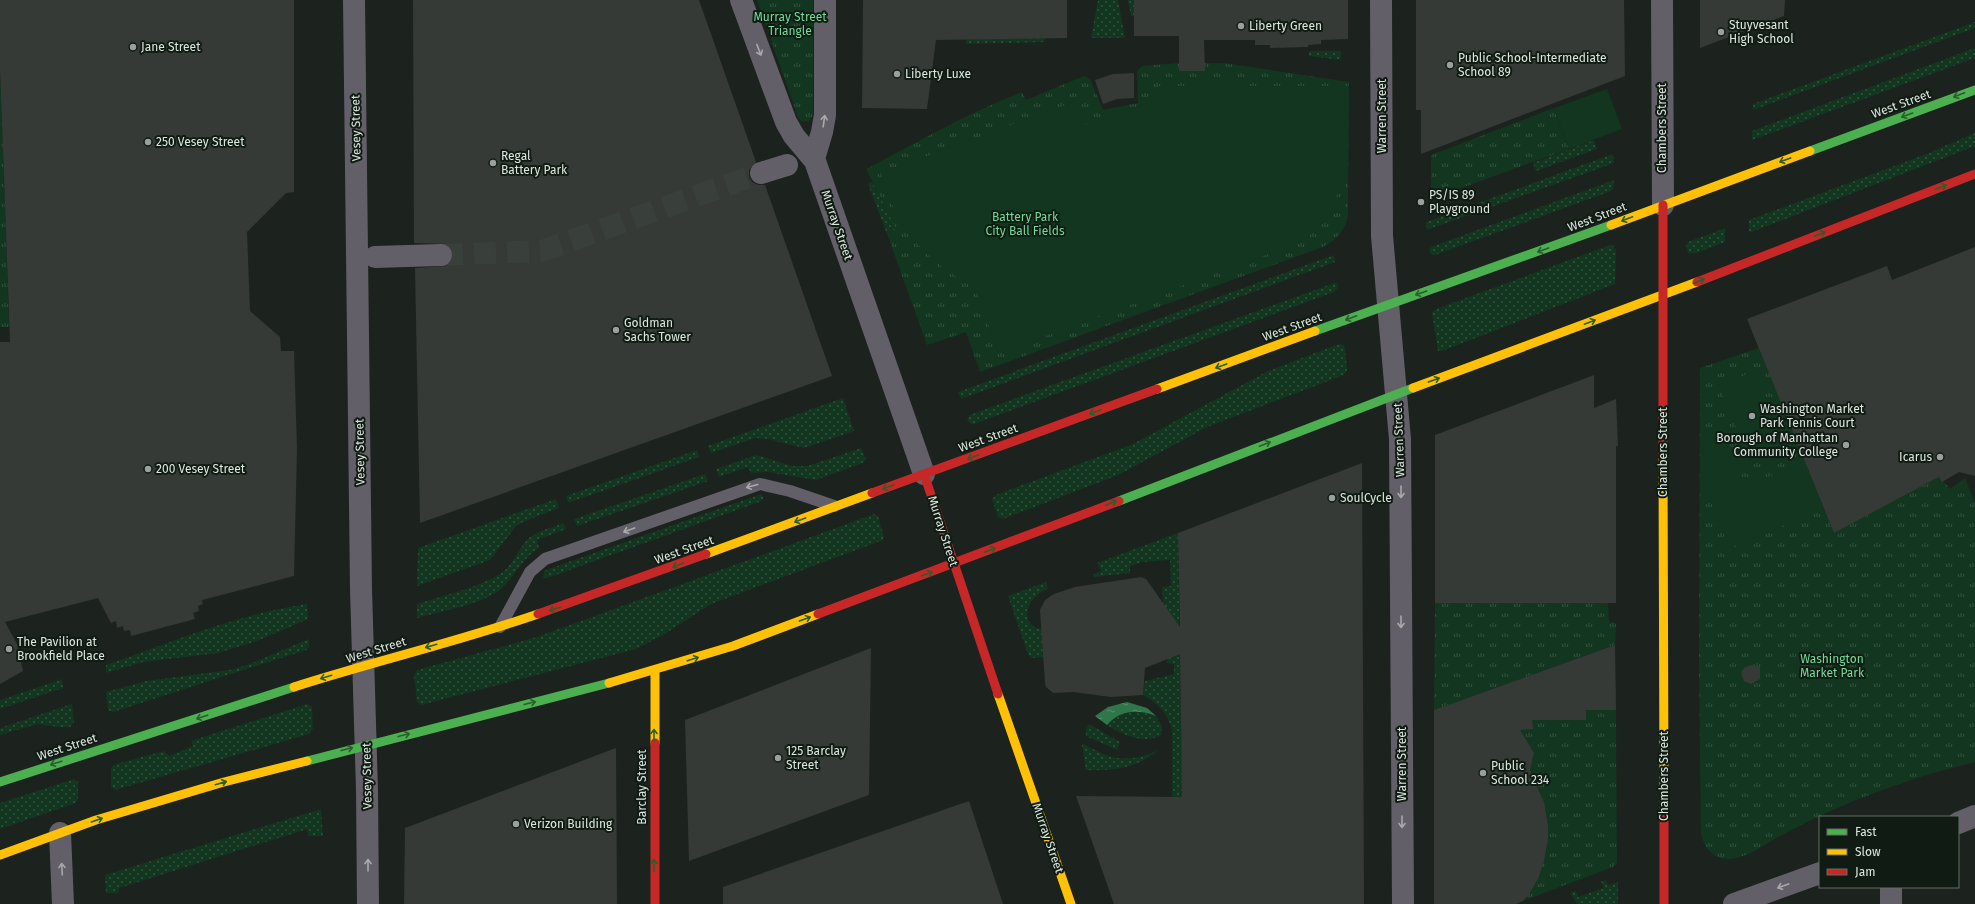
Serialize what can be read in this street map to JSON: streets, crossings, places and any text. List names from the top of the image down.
{
  "streets": {
    "main road": [
      "West Street",
      "Chambers Street",
      "Murray Street",
      "Barclay Street"
    ],
    "street": ["Warren Street", "Vesey Street"]
  },
  "crossings": [
    ["West Street", "Warren Street"],
    ["West Street", "Vesey Street"],
    ["West Street", "Chambers Street"],
    ["West Street", "Murray Street"]
  ],
  "one_way": ["Warren Street", "Barclay Street"],
  "parks": ["Murray Street Triangle", "Battery Park City Ball Fields", "Washington Market Park"],
  "places": [
    "Liberty Green",
    "Stuyvesant High School",
    "Jane Street",
    "Public School-Intermediate School 89",
    "Liberty Luxe",
    "250 Vesey Street",
    "Regal Battery Park",
    "PS/IS 89 Playground",
    "Goldman Sachs Tower",
    "Washington Market Park Tennis Court",
    "Borough of Manhattan Community College",
    "Icarus",
    "200 Vesey Street",
    "SoulCycle",
    "The Pavilion at Brookfield Place",
    "125 Barclay Street",
    "Public School 234",
    "Verizon Building"
  ],
  "legend": ["Fast", "Slow", "Jam"]
}
